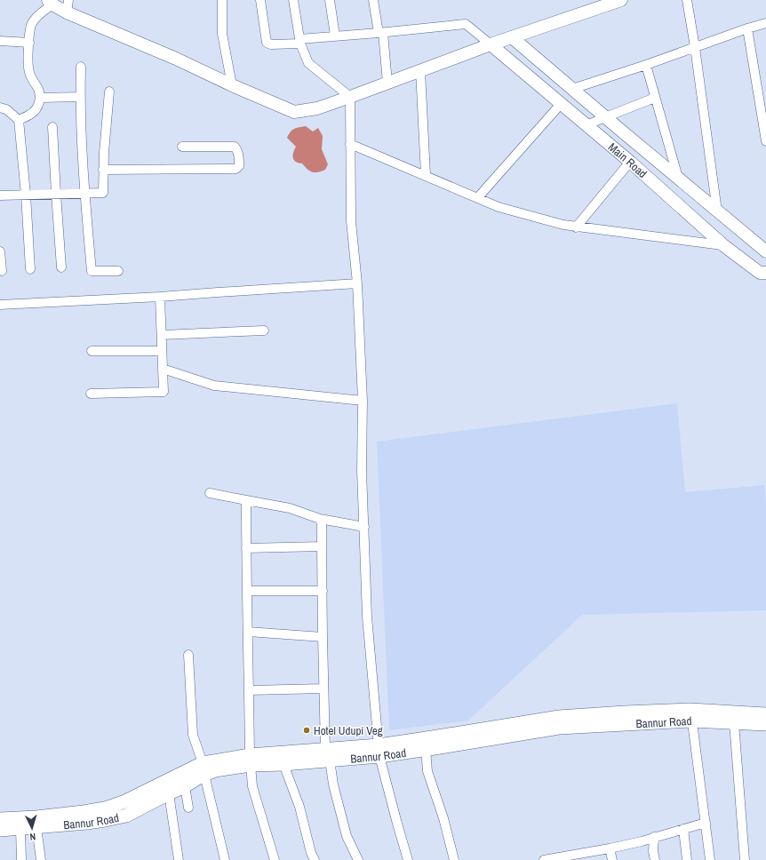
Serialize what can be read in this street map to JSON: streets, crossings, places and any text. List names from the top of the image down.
{
  "streets": {
    "main road": ["Bannur Road"],
    "street": ["Main Road"]
  },
  "places": ["Hotel Udupi Veg"],
  "north": "bottom"
}
